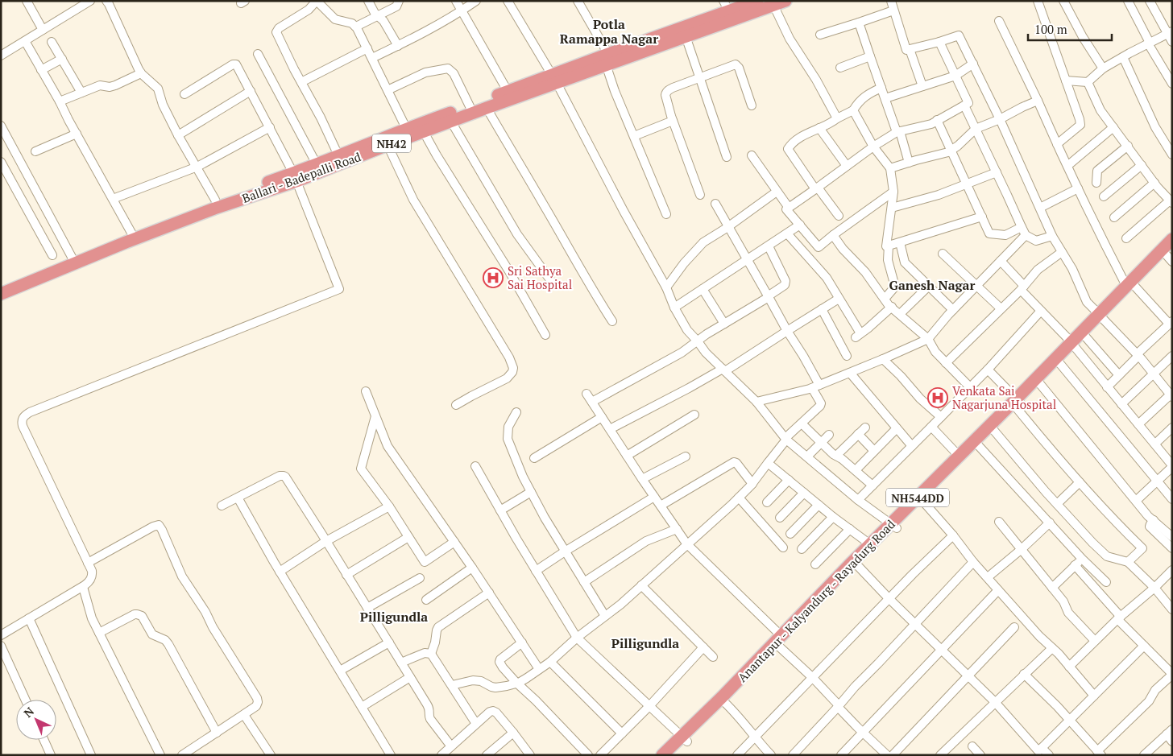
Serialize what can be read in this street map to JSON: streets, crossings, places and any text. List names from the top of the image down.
{
  "streets": {
    "highway": [
      "NH42",
      "Ballari - Badepalli Road",
      "NH544DD",
      "Anantapur - Kalyandurg - Rayadurg Road"
    ]
  },
  "districts": [
    "Potla Ramappa Nagar",
    "Ganesh Nagar",
    "Pilligundla",
    "Pilligundla"
  ],
  "places": {
    "hospital": ["Sri Sathya Sai Hospital", "Venkata Sai Nagarjuna Hospital"]
  },
  "scale_bar": "100 m",
  "north": "top left"
}
